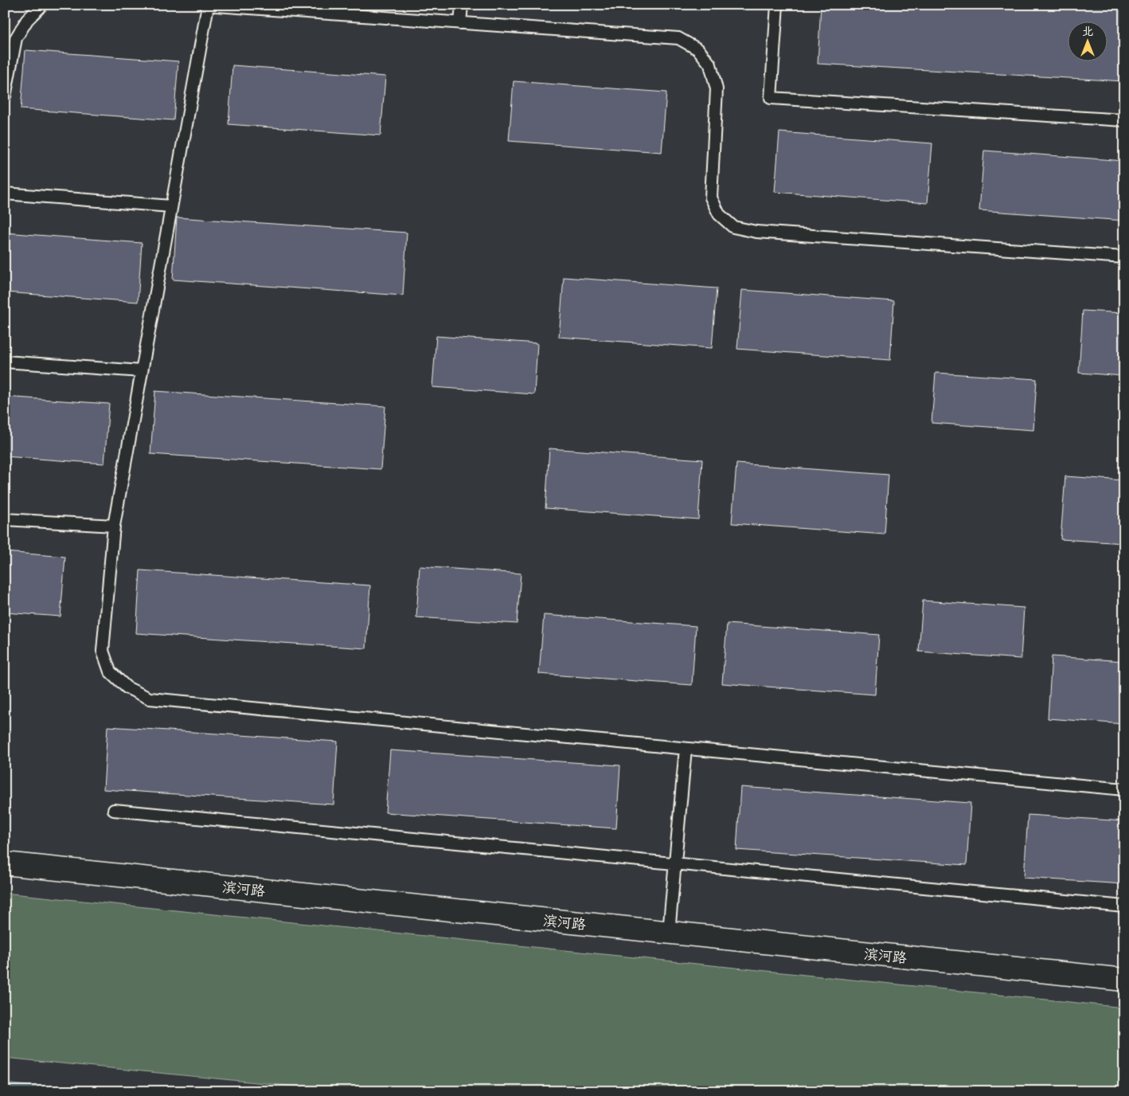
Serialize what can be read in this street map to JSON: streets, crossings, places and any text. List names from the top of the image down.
{
  "streets": {
    "street": ["滨河路"]
  },
  "north": "top"
}
